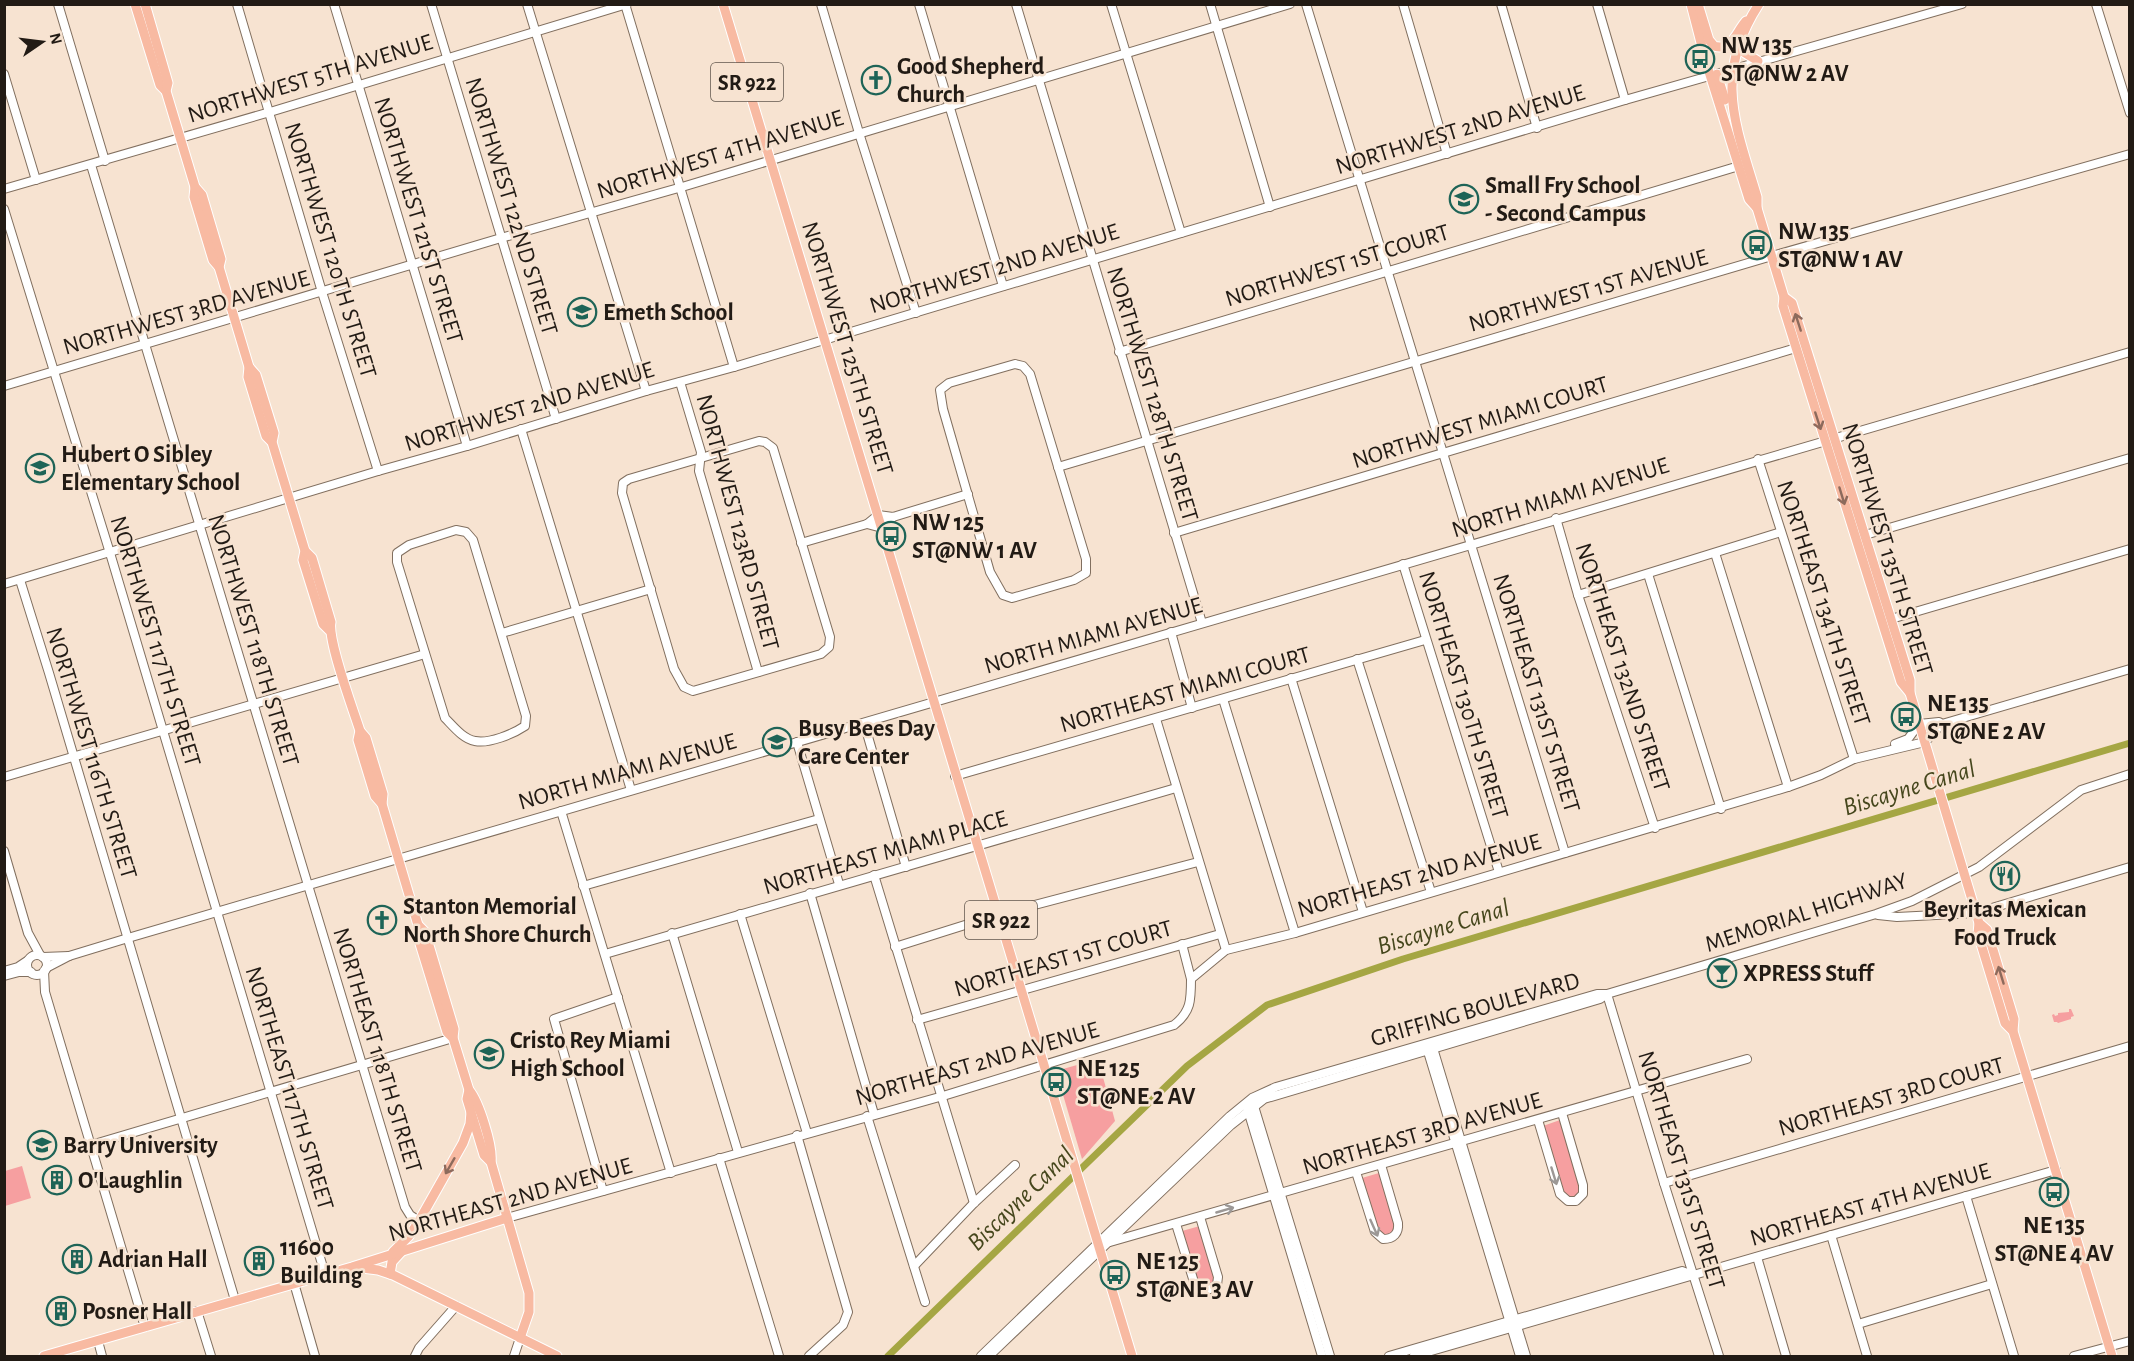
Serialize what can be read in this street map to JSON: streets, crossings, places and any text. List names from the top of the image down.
{
  "streets": {
    "main road": [
      "SR 922",
      "NORTHWEST 125TH STREET",
      "NORTHWEST 135TH STREET",
      "NORTHEAST 2ND AVENUE"
    ],
    "street": [
      "NORTHWEST 5TH AVENUE",
      "NORTHWEST 2ND AVENUE",
      "NORTHWEST 4TH AVENUE",
      "NORTHWEST 122ND STREET",
      "NORTHWEST 121ST STREET",
      "NORTHWEST 120TH STREET",
      "NORTHWEST 1ST COURT",
      "NORTHWEST 1ST AVENUE",
      "NORTHWEST 3RD AVENUE",
      "NORTHWEST 128TH STREET",
      "NORTHWEST MIAMI COURT",
      "NORTH MIAMI AVENUE",
      "NORTHWEST 123RD STREET",
      "NORTHEAST 134TH STREET",
      "NORTHWEST 118TH STREET",
      "NORTHWEST 117TH STREET",
      "NORTHEAST 132ND STREET",
      "NORTHEAST MIAMI COURT",
      "NORTHEAST 131ST STREET",
      "NORTHEAST 130TH STREET",
      "NORTHWEST 116TH STREET",
      "NORTHEAST MIAMI PLACE",
      "MEMORIAL HIGHWAY",
      "NORTHEAST 1ST COURT",
      "GRIFFING BOULEVARD",
      "NORTHEAST 118TH STREET",
      "NORTHEAST 117TH STREET",
      "NORTHEAST 3RD COURT",
      "NORTHEAST 3RD AVENUE",
      "NORTHEAST 4TH AVENUE"
    ]
  },
  "crossings": [
    ["NORTHWEST 5TH AVENUE", "NORTHWEST 122ND STREET"],
    ["NORTHWEST 5TH AVENUE", "NORTHWEST 121ST STREET"],
    ["NORTHWEST 5TH AVENUE", "NORTHWEST 120TH STREET"],
    ["NORTHWEST 5TH AVENUE", "NORTHWEST 118TH STREET"],
    ["SR 922", "NORTHWEST 125TH STREET"],
    ["SR 922", "NORTH MIAMI AVENUE"],
    ["SR 922", "NORTHEAST MIAMI COURT"],
    ["SR 922", "NORTHEAST MIAMI PLACE"],
    ["SR 922", "NORTHEAST 2ND AVENUE"],
    ["SR 922", "NORTHEAST 1ST COURT"],
    ["SR 922", "GRIFFING BOULEVARD"],
    ["SR 922", "NORTHEAST 3RD AVENUE"],
    ["NORTHWEST 2ND AVENUE", "NORTHWEST 122ND STREET"],
    ["NORTHWEST 2ND AVENUE", "NORTHWEST 121ST STREET"],
    ["NORTHWEST 2ND AVENUE", "NORTHWEST 120TH STREET"],
    ["NORTHWEST 2ND AVENUE", "NORTHWEST 125TH STREET"],
    ["NORTHWEST 2ND AVENUE", "NORTHWEST 128TH STREET"],
    ["NORTHWEST 2ND AVENUE", "NORTHWEST 123RD STREET"],
    ["NORTHWEST 2ND AVENUE", "NORTHWEST 135TH STREET"],
    ["NORTHWEST 2ND AVENUE", "NORTHWEST 118TH STREET"],
    ["NORTHWEST 2ND AVENUE", "NORTHWEST 117TH STREET"],
    ["NORTHWEST 2ND AVENUE", "NORTHEAST 131ST STREET"],
    ["NORTHWEST 2ND AVENUE", "NORTHWEST 116TH STREET"],
    ["NORTHWEST 4TH AVENUE", "NORTHWEST 122ND STREET"],
    ["NORTHWEST 4TH AVENUE", "NORTHWEST 121ST STREET"],
    ["NORTHWEST 4TH AVENUE", "NORTHWEST 3RD AVENUE"],
    ["NORTHWEST 4TH AVENUE", "NORTHWEST 125TH STREET"],
    ["NORTHWEST 4TH AVENUE", "NORTHWEST 128TH STREET"],
    ["NORTHWEST 121ST STREET", "NORTHWEST 3RD AVENUE"],
    ["NORTHWEST 120TH STREET", "NORTHWEST 3RD AVENUE"],
    ["NORTHWEST 1ST COURT", "NORTHWEST 128TH STREET"],
    ["NORTHWEST 1ST COURT", "NORTHWEST 135TH STREET"],
    ["NORTHWEST 1ST COURT", "NORTHEAST 131ST STREET"],
    ["NORTHWEST 1ST AVENUE", "NORTHWEST 128TH STREET"],
    ["NORTHWEST 1ST AVENUE", "NORTHWEST 135TH STREET"],
    ["NORTHWEST 1ST AVENUE", "NORTHEAST 131ST STREET"],
    ["NORTHWEST 3RD AVENUE", "NORTHWEST 118TH STREET"],
    ["NORTHWEST 3RD AVENUE", "NORTHWEST 117TH STREET"],
    ["NORTHWEST 125TH STREET", "NORTH MIAMI AVENUE"],
    ["NORTHWEST 128TH STREET", "NORTHWEST MIAMI COURT"],
    ["NORTHWEST 128TH STREET", "NORTH MIAMI AVENUE"],
    ["NORTHWEST MIAMI COURT", "NORTHWEST 135TH STREET"],
    ["NORTHWEST MIAMI COURT", "NORTHEAST 131ST STREET"],
    ["NORTH MIAMI AVENUE", "NORTHWEST 135TH STREET"],
    ["NORTH MIAMI AVENUE", "NORTHEAST 134TH STREET"],
    ["NORTH MIAMI AVENUE", "NORTHWEST 118TH STREET"],
    ["NORTH MIAMI AVENUE", "NORTHWEST 117TH STREET"],
    ["NORTH MIAMI AVENUE", "NORTHEAST 132ND STREET"],
    ["NORTH MIAMI AVENUE", "NORTHEAST 131ST STREET"],
    ["NORTH MIAMI AVENUE", "NORTHEAST 130TH STREET"],
    ["NORTH MIAMI AVENUE", "NORTHWEST 116TH STREET"],
    ["NORTH MIAMI AVENUE", "NORTHEAST 118TH STREET"],
    ["NORTH MIAMI AVENUE", "NORTHEAST 117TH STREET"],
    ["NORTHEAST 134TH STREET", "NORTHEAST 2ND AVENUE"],
    ["NORTHWEST 118TH STREET", "NORTHEAST 118TH STREET"],
    ["NORTHWEST 117TH STREET", "NORTHEAST 117TH STREET"],
    ["NORTHEAST 132ND STREET", "NORTHEAST 2ND AVENUE"],
    ["NORTHEAST MIAMI COURT", "NORTHEAST 130TH STREET"],
    ["NORTHEAST 131ST STREET", "NORTHEAST 2ND AVENUE"],
    ["NORTHEAST 131ST STREET", "MEMORIAL HIGHWAY"],
    ["NORTHEAST 131ST STREET", "GRIFFING BOULEVARD"],
    ["NORTHEAST 131ST STREET", "NORTHEAST 3RD COURT"],
    ["NORTHEAST 131ST STREET", "NORTHEAST 3RD AVENUE"],
    ["NORTHEAST 131ST STREET", "NORTHEAST 4TH AVENUE"],
    ["NORTHEAST 130TH STREET", "NORTHEAST 2ND AVENUE"],
    ["NORTHWEST 116TH STREET", "NORTHEAST 2ND AVENUE"],
    ["NORTHEAST 2ND AVENUE", "NORTHEAST 117TH STREET"],
    ["MEMORIAL HIGHWAY", "GRIFFING BOULEVARD"],
    ["GRIFFING BOULEVARD", "NORTHEAST 3RD AVENUE"]
  ],
  "water": ["Biscayne Canal"],
  "places": {
    "bus stop": [
      "NW 135 ST@NW 2 AV",
      "NW 135 ST@NW 1 AV",
      "NW 125 ST@NW 1 AV",
      "NE 135 ST@NE 2 AV",
      "NE 125 ST@NE 2 AV",
      "NE 135 ST@NE 4 AV",
      "NE 125 ST@NE 3 AV"
    ],
    "church": ["Good Shepherd Church", "Stanton Memorial North Shore Church"],
    "school or university": [
      "Small Fry School - Second Campus",
      "Emeth School",
      "Hubert O Sibley Elementary School",
      "Busy Bees Day Care Center",
      "Cristo Rey Miami High School",
      "Barry University"
    ],
    "restaurant": ["Beyritas Mexican Food Truck"],
    "bar": ["XPRESS Stuff"],
    "building": [
      "O'Laughlin",
      "Adrian Hall",
      "11600 Building",
      "Posner Hall"
    ]
  },
  "north": "right"
}
